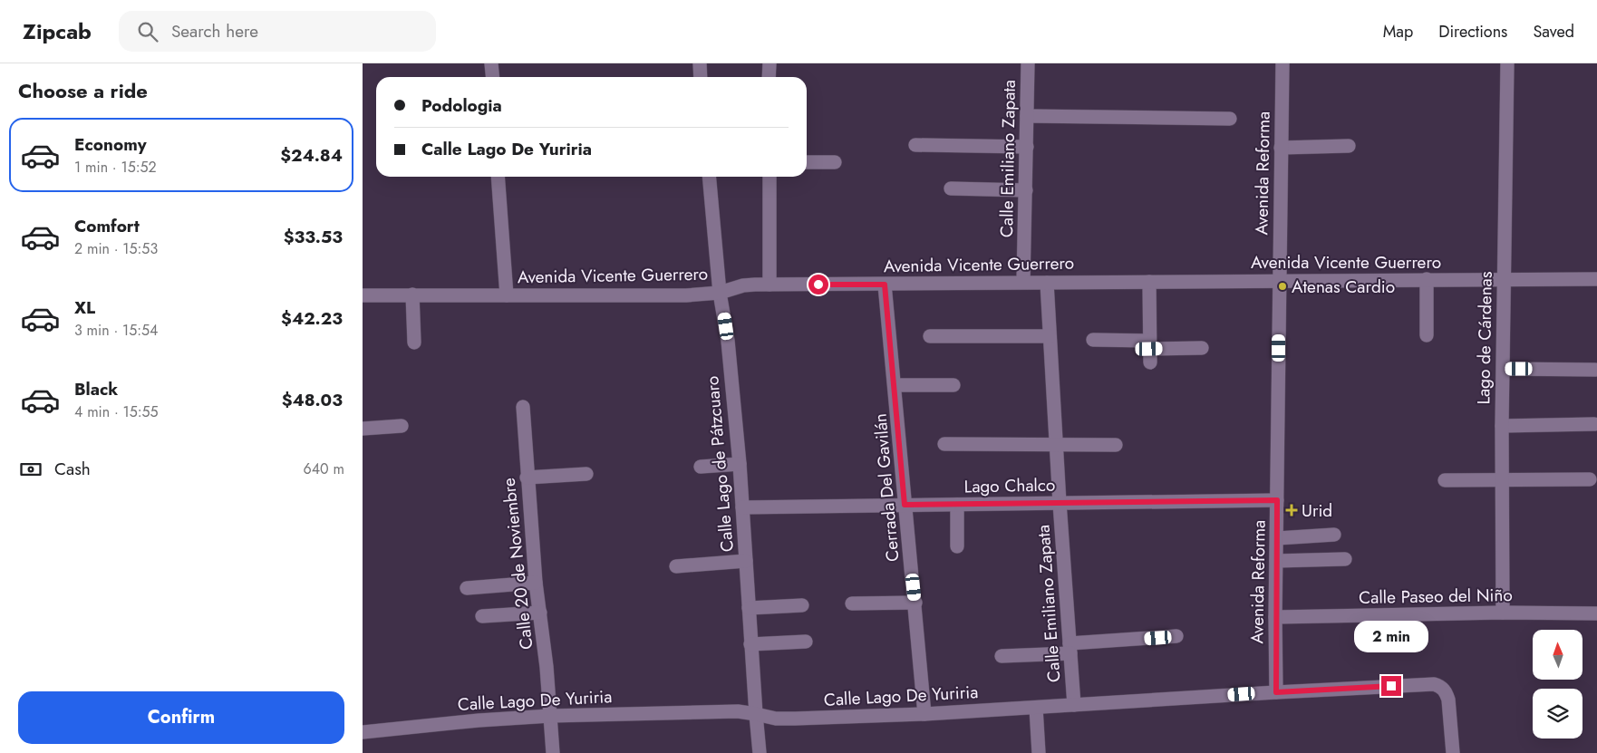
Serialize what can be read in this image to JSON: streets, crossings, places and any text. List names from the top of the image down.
{
  "streets": {
    "street": [
      "Calle Emiliano Zapata",
      "Avenida Reforma",
      "Avenida Vicente Guerrero",
      "Lago de Cárdenas",
      "Calle Lago de Pátzcuaro",
      "Lago Chalco",
      "Cerrada Del Gavilán",
      "Calle 20 de Noviembre",
      "Calle Paseo del Niño",
      "Calle Lago De Yuriria"
    ]
  },
  "crossings": [
    ["Calle Emiliano Zapata", "Avenida Vicente Guerrero"],
    ["Calle Emiliano Zapata", "Lago Chalco"],
    ["Calle Emiliano Zapata", "Calle Lago De Yuriria"],
    ["Avenida Reforma", "Avenida Vicente Guerrero"],
    ["Avenida Reforma", "Lago Chalco"],
    ["Avenida Reforma", "Calle Paseo del Niño"],
    ["Avenida Reforma", "Calle Lago De Yuriria"],
    ["Avenida Vicente Guerrero", "Lago de Cárdenas"],
    ["Avenida Vicente Guerrero", "Calle Lago de Pátzcuaro"],
    ["Avenida Vicente Guerrero", "Cerrada Del Gavilán"],
    ["Lago de Cárdenas", "Calle Paseo del Niño"],
    ["Calle Lago de Pátzcuaro", "Lago Chalco"],
    ["Calle Lago de Pátzcuaro", "Calle Lago De Yuriria"],
    ["Lago Chalco", "Cerrada Del Gavilán"],
    ["Cerrada Del Gavilán", "Calle Lago De Yuriria"],
    ["Calle 20 de Noviembre", "Calle Lago De Yuriria"]
  ],
  "places": {
    "other": ["Atenas Cardio"],
    "health": ["Urid"]
  },
  "north": "top",
  "page": {
    "header": "Zipcab",
    "search": "Search here",
    "nav": ["Map", "Directions", "Saved"],
    "heading": "Choose a ride",
    "banner": ["Podologia", "Calle Lago De Yuriria"],
    "list": [
      {
        "name": "Economy",
        "note": "1 min · 15:52",
        "value": "$24.84"
      },
      {
        "name": "Comfort",
        "note": "2 min · 15:53",
        "value": "$33.53"
      },
      {
        "name": "XL",
        "note": "3 min · 15:54",
        "value": "$42.23"
      },
      {
        "name": "Black",
        "note": "4 min · 15:55",
        "value": "$48.03"
      }
    ],
    "pay": ["Cash", "640 m"],
    "bubble": "2 min",
    "buttons": "Confirm"
  }
}
